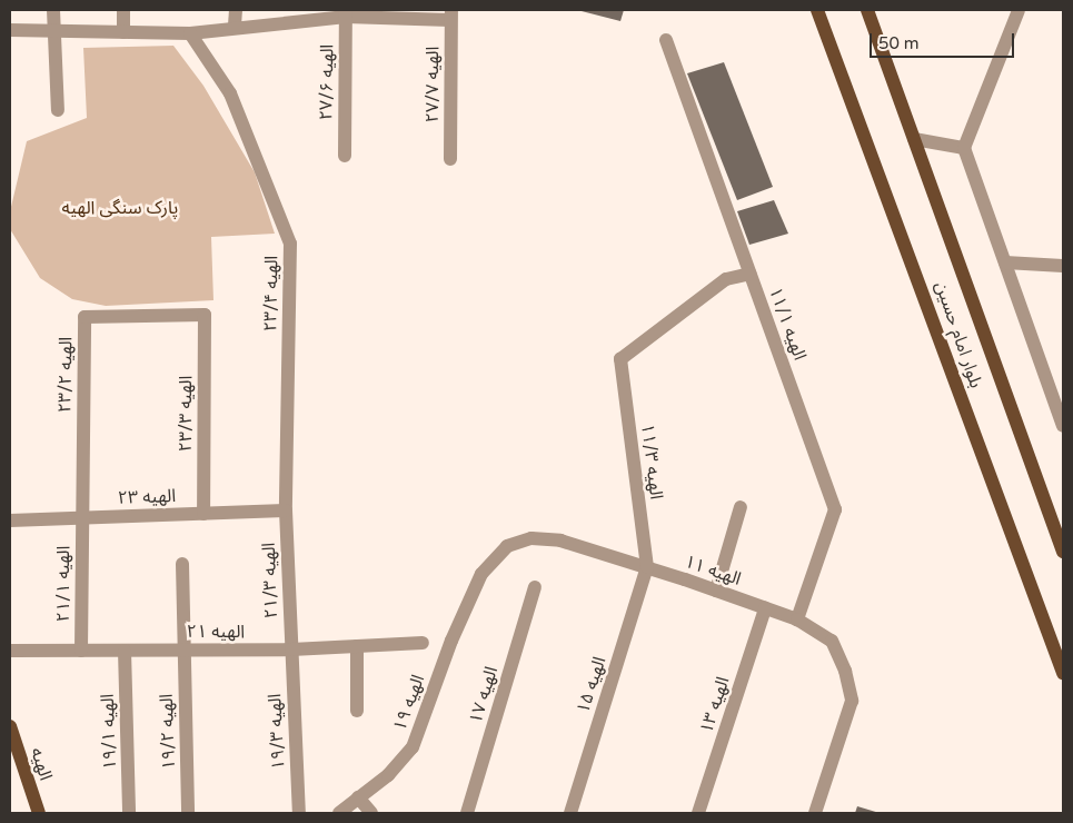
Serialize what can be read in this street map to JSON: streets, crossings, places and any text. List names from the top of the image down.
{
  "streets": {
    "main road": ["بلوار امام حسین", "الهیه"],
    "street": [
      "الهیه ۲۷/۶",
      "الهیه ۲۷/۷",
      "الهیه ۲۳/۴",
      "الهیه ۱۱/۱",
      "الهیه ۲۳/۲",
      "الهیه ۲۳/۳",
      "الهیه ۱۱/۳",
      "الهیه ۲۳",
      "الهیه ۱۱",
      "الهیه ۲۱/۳",
      "الهیه ۲۱/۱",
      "الهیه ۲۱",
      "الهیه ۱۵",
      "الهیه ۱۷",
      "الهیه ۱۹",
      "الهیه ۱۳",
      "الهیه ۱۹/۱",
      "الهیه ۱۹/۲",
      "الهیه ۱۹/۳"
    ]
  },
  "crossings": [
    ["الهیه ۲۳/۴", "الهیه ۲۳"],
    ["الهیه ۲۳/۴", "الهیه ۲۱/۳"],
    ["الهیه ۱۱/۱", "الهیه ۱۱/۳"],
    ["الهیه ۱۱/۱", "الهیه ۱۱"],
    ["الهیه ۲۳/۲", "الهیه ۲۳/۳"],
    ["الهیه ۲۳/۲", "الهیه ۲۳"],
    ["الهیه ۲۳/۲", "الهیه ۲۱/۱"],
    ["الهیه ۲۳/۳", "الهیه ۲۳"],
    ["الهیه ۱۱/۳", "الهیه ۱۱"],
    ["الهیه ۱۱/۳", "الهیه ۱۵"],
    ["الهیه ۲۳", "الهیه ۲۱/۳"],
    ["الهیه ۲۳", "الهیه ۲۱/۱"],
    ["الهیه ۱۱", "الهیه ۱۵"],
    ["الهیه ۱۱", "الهیه ۱۹"],
    ["الهیه ۱۱", "الهیه ۱۳"],
    ["الهیه ۲۱/۳", "الهیه ۲۱"],
    ["الهیه ۲۱/۳", "الهیه ۱۹/۳"],
    ["الهیه ۲۱/۱", "الهیه ۲۱"],
    ["الهیه ۲۱", "الهیه ۱۹/۱"],
    ["الهیه ۲۱", "الهیه ۱۹/۲"],
    ["الهیه ۲۱", "الهیه ۱۹/۳"]
  ],
  "parks": ["پارک سنگی الهیه"],
  "scale_bar": "50 m"
}
